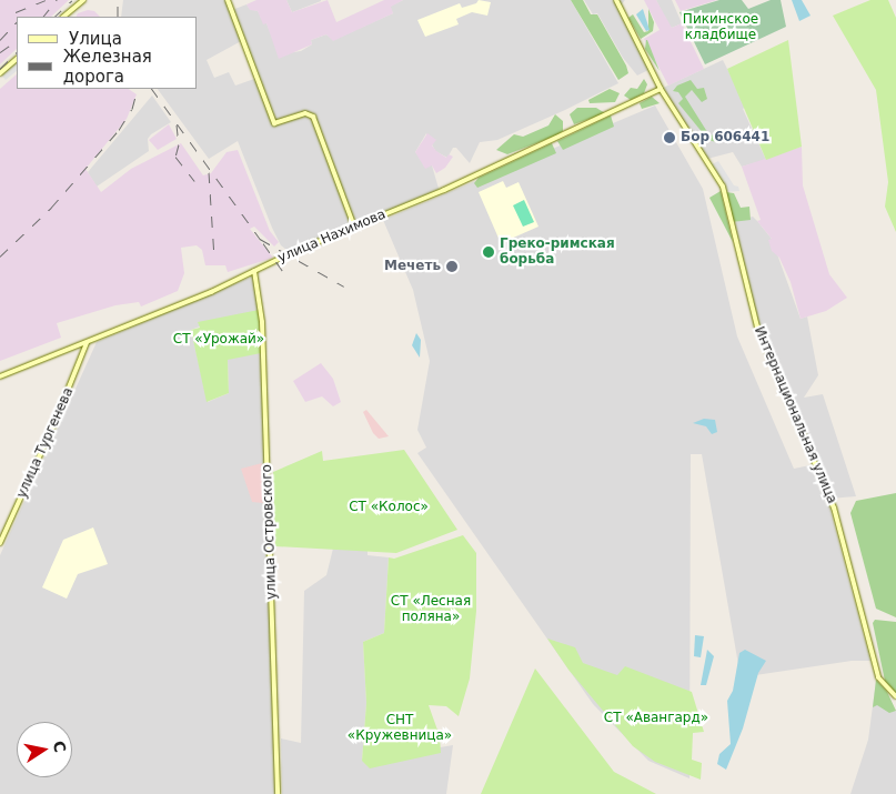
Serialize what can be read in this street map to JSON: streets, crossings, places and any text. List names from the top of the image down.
{
  "streets": {
    "main road": [
      "улица Нахимова",
      "Интернациональная улица",
      "улица Тургенева",
      "улица Островского"
    ]
  },
  "crossings": [
    ["улица Нахимова", "Интернациональная улица"],
    ["улица Нахимова", "улица Тургенева"],
    ["улица Нахимова", "улица Островского"]
  ],
  "parks": [
    "Пикинское кладбище",
    "СТ «Урожай»",
    "СТ «Колос»",
    "СТ «Лесная поляна»",
    "СТ «Авангард»",
    "СНТ «Кружевница»"
  ],
  "places": ["Бор 606441", "Греко-римская борьба", "Мечеть"],
  "legend": ["Улица", "Железная дорога"],
  "north": "right"
}
